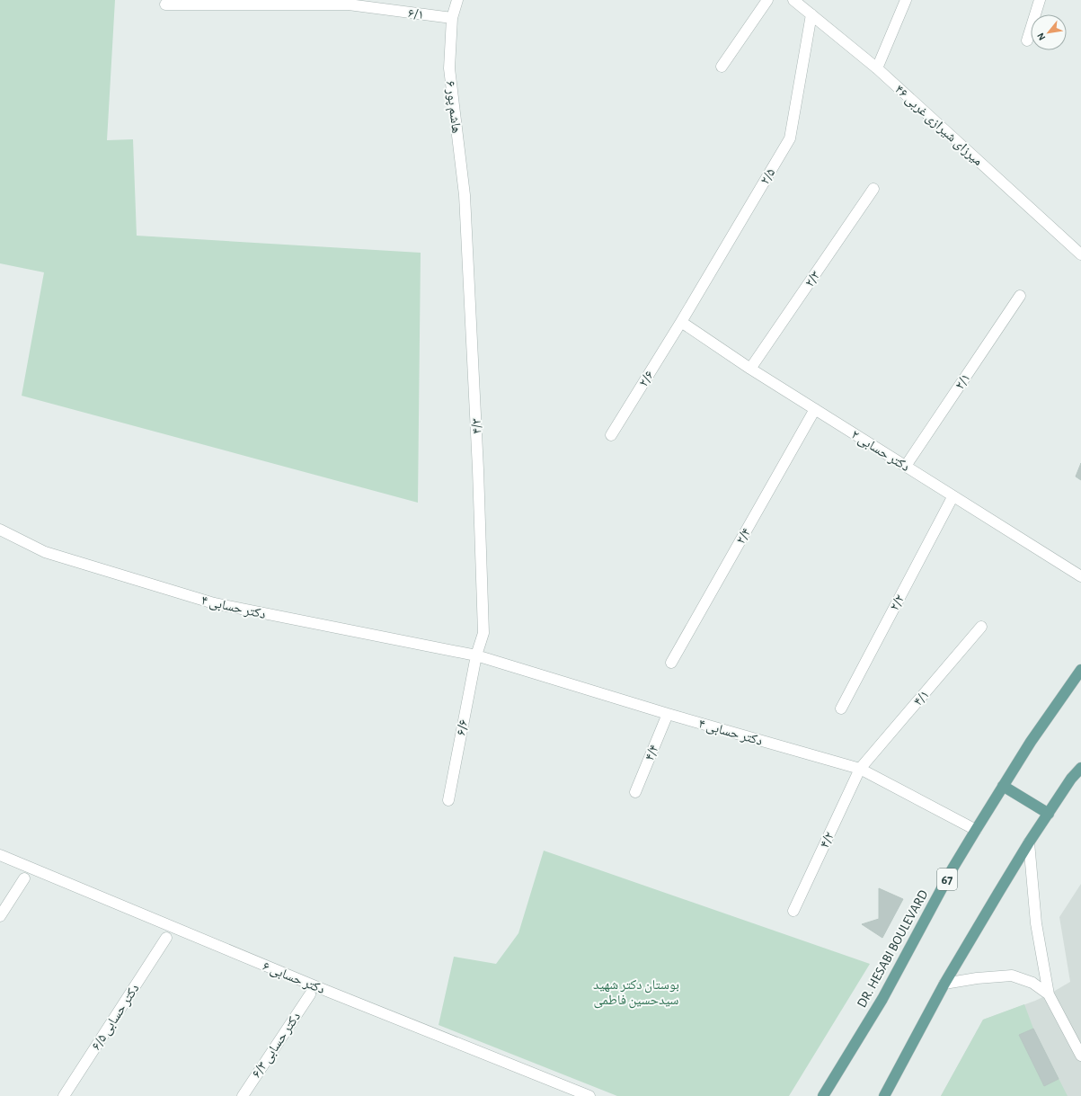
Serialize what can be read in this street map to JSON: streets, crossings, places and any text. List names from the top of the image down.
{
  "streets": {
    "main road": ["67", "DR. HESABI BOULEVARD"],
    "street": [
      "۶/۱",
      "هاشم پور ۶",
      "میرزای شیرازی غربی ۴۶",
      "۲/۵",
      "۲/۳",
      "۲/۶",
      "۲/۱",
      "۴/۳",
      "دکتر حسابی ۲",
      "۲/۴",
      "۲/۲",
      "۴ دکتر حسابی",
      "۴/۱",
      "۶/۶",
      "دکتر حسابی ۴",
      "۴/۴",
      "۴/۲",
      "۶ دکتر حسابی",
      "۶/۵ دکتر حسابی",
      "۶/۳ دکتر حسابی"
    ]
  },
  "crossings": [
    ["۶/۱", "هاشم پور ۶"],
    ["هاشم پور ۶", "۴/۳"],
    ["میرزای شیرازی غربی ۴۶", "۲/۵"],
    ["۲/۵", "۲/۶"],
    ["۲/۵", "دکتر حسابی ۲"],
    ["۲/۳", "دکتر حسابی ۲"],
    ["۲/۶", "دکتر حسابی ۲"],
    ["۲/۱", "دکتر حسابی ۲"],
    ["۴/۳", "۴ دکتر حسابی"],
    ["۴/۳", "۶/۶"],
    ["۴/۳", "دکتر حسابی ۴"],
    ["دکتر حسابی ۲", "۲/۴"],
    ["دکتر حسابی ۲", "۲/۲"],
    ["۴ دکتر حسابی", "۶/۶"],
    ["۴ دکتر حسابی", "دکتر حسابی ۴"],
    ["۴/۱", "دکتر حسابی ۴"],
    ["۴/۱", "۴/۲"],
    ["۶/۶", "دکتر حسابی ۴"],
    ["دکتر حسابی ۴", "۴/۴"],
    ["دکتر حسابی ۴", "۴/۲"],
    ["دکتر حسابی ۴", "DR. HESABI BOULEVARD"]
  ],
  "parks": ["بوستان دکتر شهید سیدحسین فاطمی"],
  "north": "bottom left"
}
